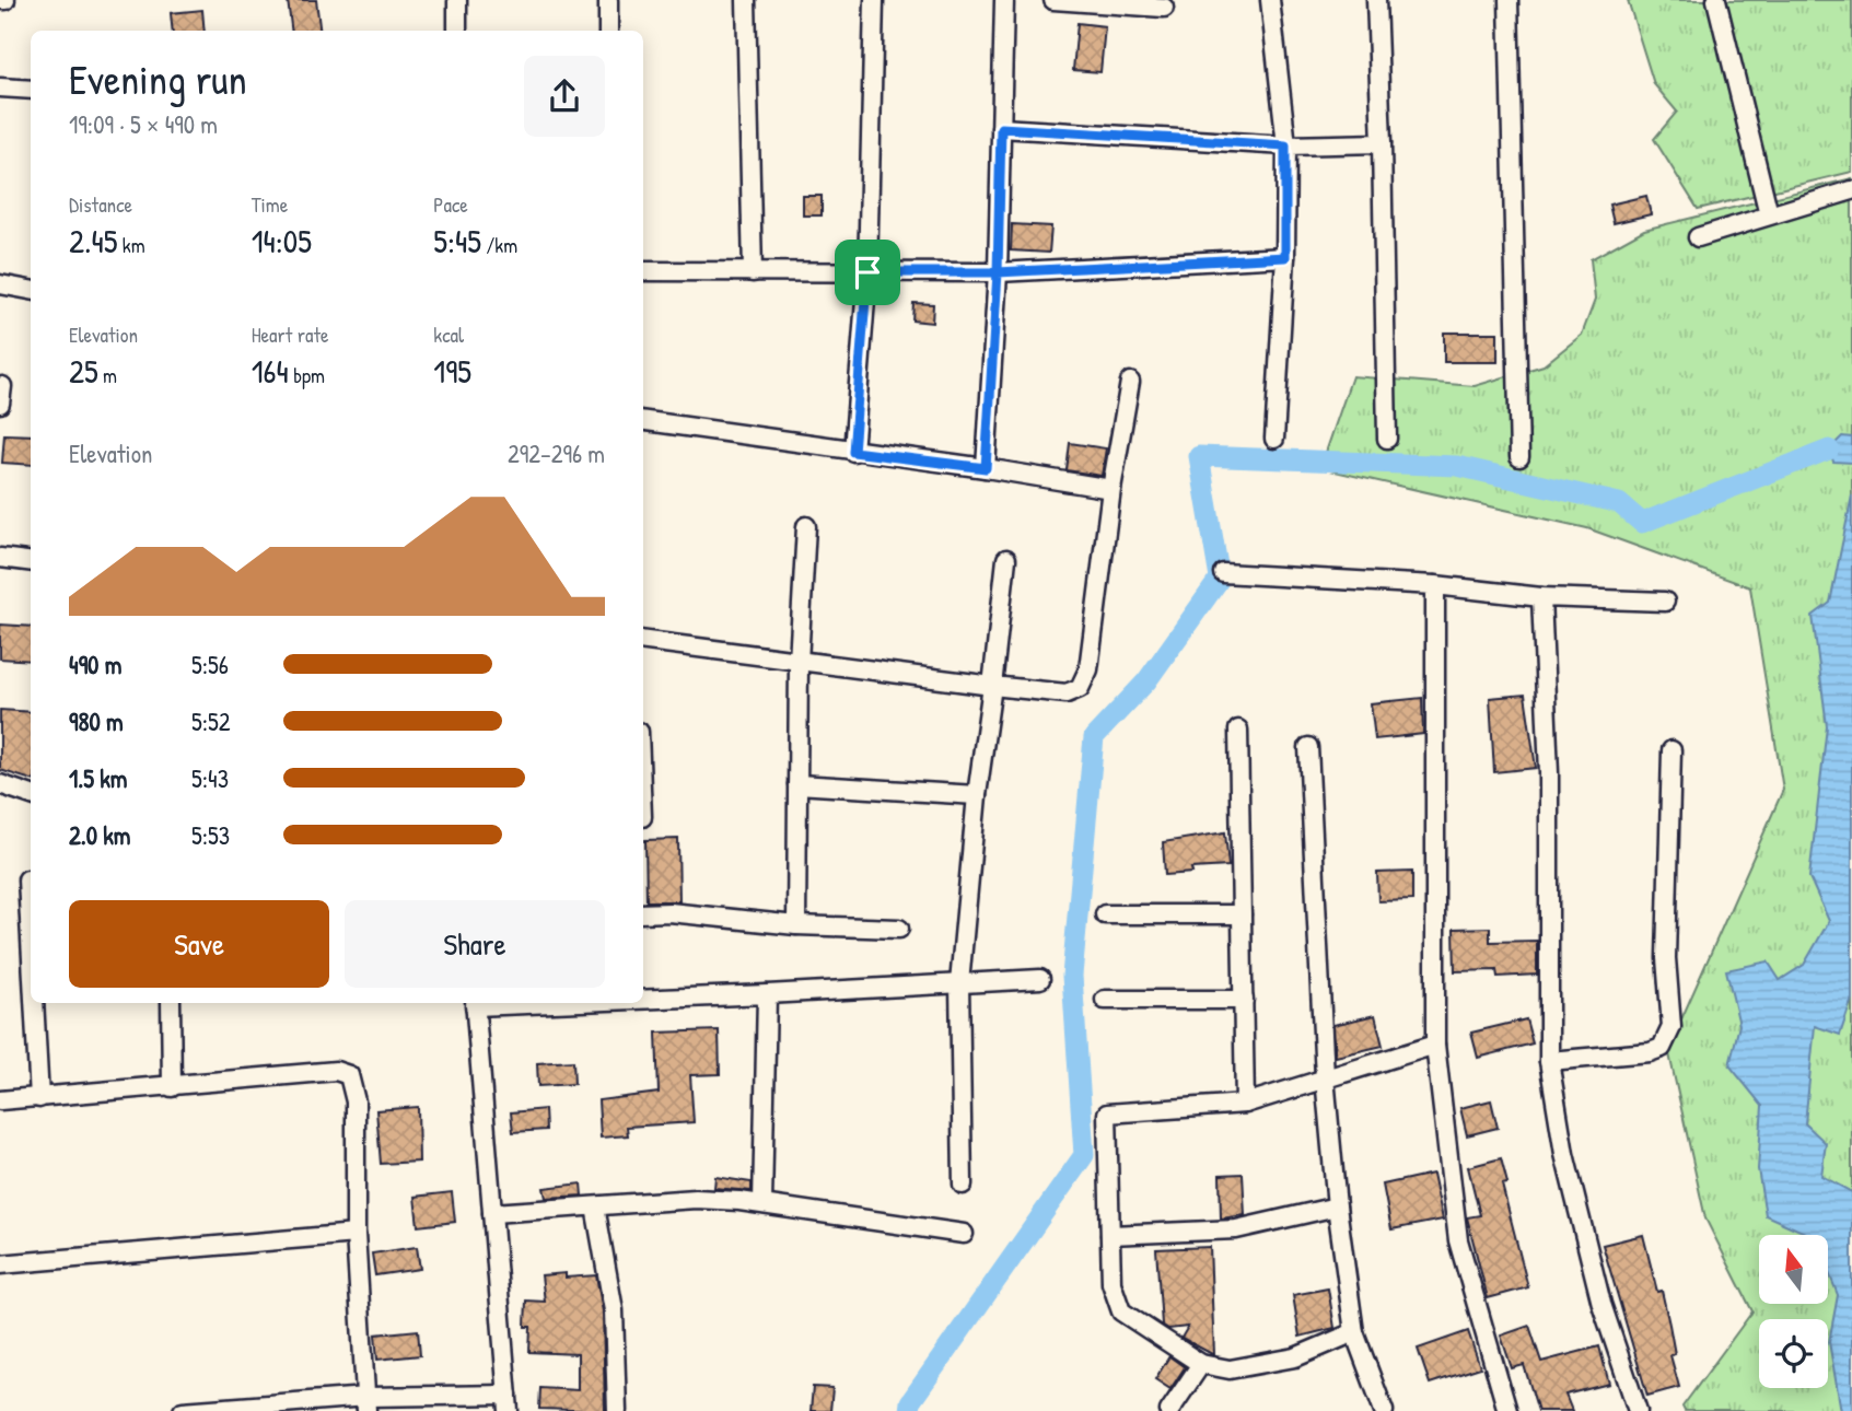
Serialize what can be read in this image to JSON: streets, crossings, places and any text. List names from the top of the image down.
{
  "north": "top",
  "page": {
    "heading": ["Evening run", "19:09 · 5 × 490 m"],
    "stats": [
      ["Distance", "2.45 km"],
      ["Time", "14:05"],
      ["Pace", "5:45 /km"],
      ["Elevation", "25 m"],
      ["Heart rate", "164 bpm"],
      ["kcal", "195"]
    ],
    "chart": ["Elevation", "292–296 m"],
    "list": [
      {
        "name": "490 m",
        "note": "5:56"
      },
      {
        "name": "980 m",
        "note": "5:52"
      },
      {
        "name": "1.5 km",
        "note": "5:43"
      },
      {
        "name": "2.0 km",
        "note": "5:53"
      }
    ],
    "buttons": ["Save", "Share"]
  }
}
